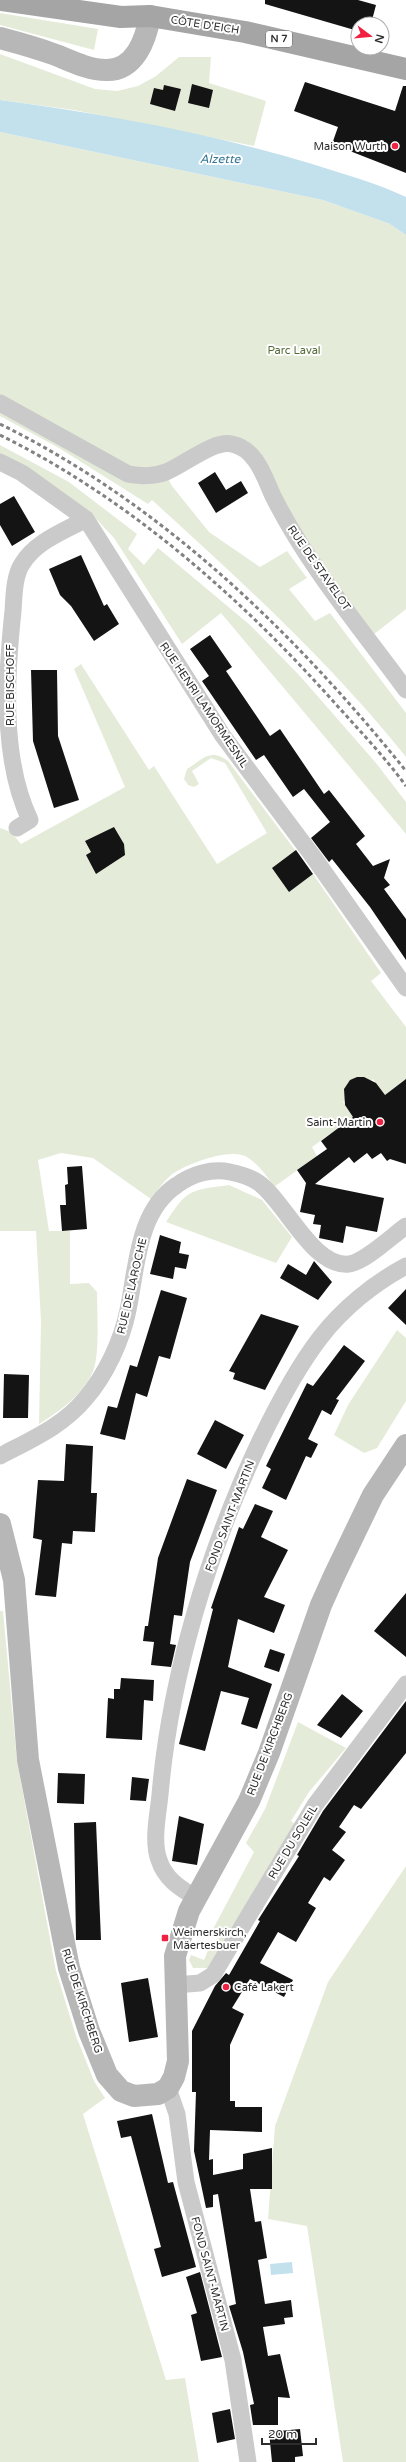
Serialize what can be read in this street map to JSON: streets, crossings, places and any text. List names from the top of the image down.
{
  "streets": {
    "main road": ["CÔTE D'EICH", "N 7", "RUE DE KIRCHBERG"],
    "street": [
      "RUE DE STAVELOT",
      "RUE BISCHOFF",
      "RUE HENRI LAMORMESNIL",
      "RUE DE LAROCHE",
      "FOND SAINT-MARTIN",
      "RUE DU SOLEIL"
    ]
  },
  "crossings": [
    ["RUE BISCHOFF", "RUE HENRI LAMORMESNIL"],
    ["FOND SAINT-MARTIN", "RUE DE KIRCHBERG"],
    ["RUE DE KIRCHBERG", "RUE DU SOLEIL"]
  ],
  "water": ["Alzette"],
  "parks": ["Parc Laval"],
  "places": {
    "other": ["Maison Wurth", "Saint-Martin", "Café Lakert"],
    "transit": ["Weimerskirch, Mäertesbuer"]
  },
  "scale_bar": "20 m",
  "north": "right"
}
